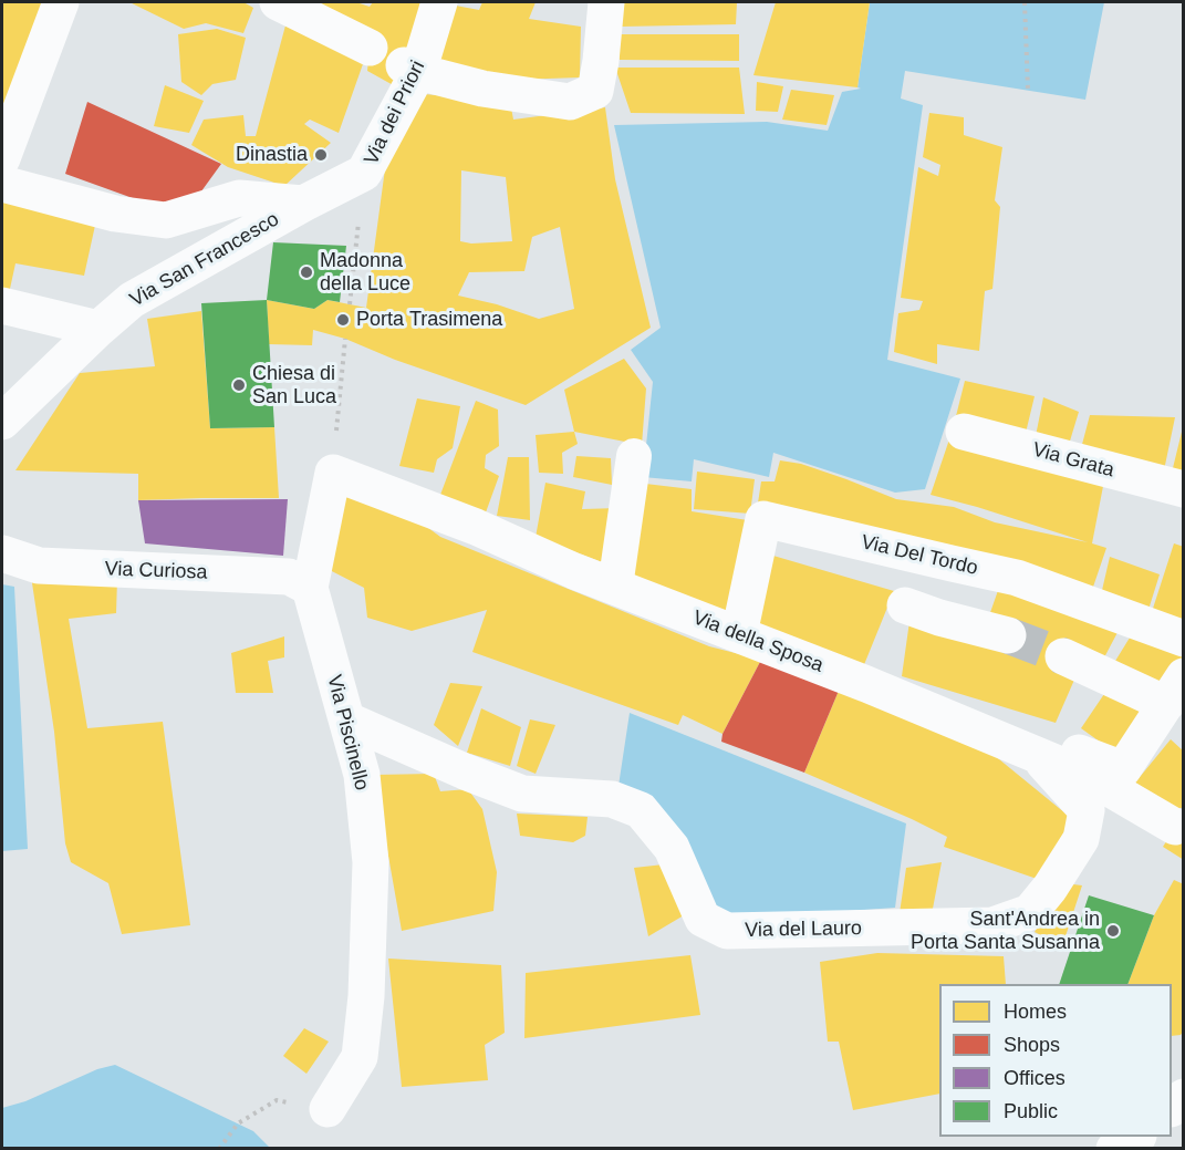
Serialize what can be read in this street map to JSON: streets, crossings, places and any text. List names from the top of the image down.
{
  "streets": {
    "street": [
      "Via dei Priori",
      "Via San Francesco",
      "Via Grata",
      "Via Del Tordo",
      "Via Curiosa",
      "Via della Sposa",
      "Via Piscinello",
      "Via del Lauro"
    ]
  },
  "crossings": [
    ["Via dei Priori", "Via San Francesco"],
    ["Via Del Tordo", "Via della Sposa"],
    ["Via Curiosa", "Via Piscinello"],
    ["Via della Sposa", "Via Piscinello"],
    ["Via della Sposa", "Via del Lauro"],
    ["Via Piscinello", "Via del Lauro"]
  ],
  "places": [
    "Dinastia",
    "Madonna della Luce",
    "Porta Trasimena",
    "Chiesa di San Luca",
    "Sant'Andrea in Porta Santa Susanna"
  ],
  "legend": [
    "Homes",
    "Shops",
    "Offices",
    "Public"
  ]
}
